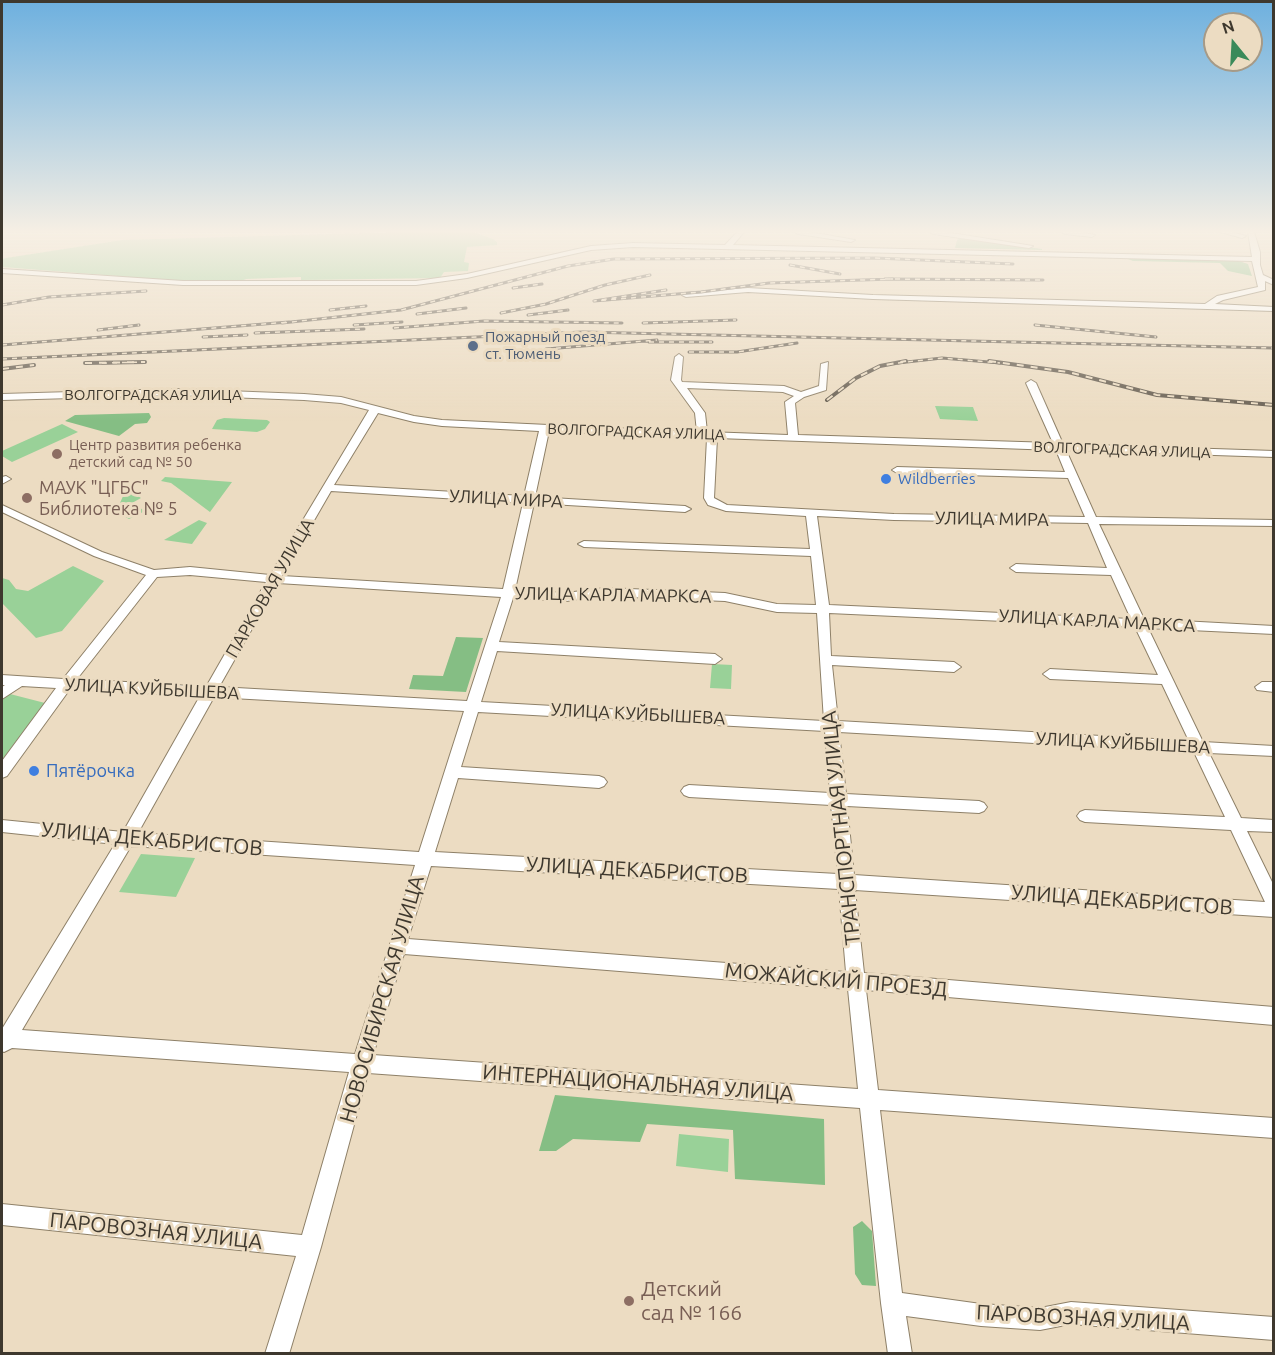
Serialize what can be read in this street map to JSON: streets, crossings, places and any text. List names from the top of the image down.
{
  "streets": {
    "street": [
      "ВОЛГОГРАДСКАЯ УЛИЦА",
      "УЛИЦА МИРА",
      "ПАРКОВАЯ УЛИЦА",
      "УЛИЦА КАРЛА МАРКСА",
      "УЛИЦА КУЙБЫШЕВА",
      "ТРАНСПОРТНАЯ УЛИЦА",
      "УЛИЦА ДЕКАБРИСТОВ",
      "МОЖАЙСКИЙ ПРОЕЗД",
      "НОВОСИБИРСКАЯ УЛИЦА",
      "ИНТЕРНАЦИОНАЛЬНАЯ УЛИЦА",
      "ПАРОВОЗНАЯ УЛИЦА"
    ]
  },
  "crossings": [
    ["ВОЛГОГРАДСКАЯ УЛИЦА", "УЛИЦА МИРА"],
    ["ВОЛГОГРАДСКАЯ УЛИЦА", "ПАРКОВАЯ УЛИЦА"],
    ["ВОЛГОГРАДСКАЯ УЛИЦА", "НОВОСИБИРСКАЯ УЛИЦА"],
    ["УЛИЦА МИРА", "ПАРКОВАЯ УЛИЦА"],
    ["УЛИЦА МИРА", "ТРАНСПОРТНАЯ УЛИЦА"],
    ["УЛИЦА МИРА", "НОВОСИБИРСКАЯ УЛИЦА"],
    ["ПАРКОВАЯ УЛИЦА", "УЛИЦА КАРЛА МАРКСА"],
    ["ПАРКОВАЯ УЛИЦА", "УЛИЦА КУЙБЫШЕВА"],
    ["ПАРКОВАЯ УЛИЦА", "УЛИЦА ДЕКАБРИСТОВ"],
    ["ПАРКОВАЯ УЛИЦА", "ИНТЕРНАЦИОНАЛЬНАЯ УЛИЦА"],
    ["УЛИЦА КАРЛА МАРКСА", "ТРАНСПОРТНАЯ УЛИЦА"],
    ["УЛИЦА КАРЛА МАРКСА", "НОВОСИБИРСКАЯ УЛИЦА"],
    ["УЛИЦА КУЙБЫШЕВА", "ТРАНСПОРТНАЯ УЛИЦА"],
    ["УЛИЦА КУЙБЫШЕВА", "НОВОСИБИРСКАЯ УЛИЦА"],
    ["ТРАНСПОРТНАЯ УЛИЦА", "УЛИЦА ДЕКАБРИСТОВ"],
    ["ТРАНСПОРТНАЯ УЛИЦА", "МОЖАЙСКИЙ ПРОЕЗД"],
    ["ТРАНСПОРТНАЯ УЛИЦА", "ИНТЕРНАЦИОНАЛЬНАЯ УЛИЦА"],
    ["ТРАНСПОРТНАЯ УЛИЦА", "ПАРОВОЗНАЯ УЛИЦА"],
    ["УЛИЦА ДЕКАБРИСТОВ", "НОВОСИБИРСКАЯ УЛИЦА"],
    ["МОЖАЙСКИЙ ПРОЕЗД", "НОВОСИБИРСКАЯ УЛИЦА"],
    ["НОВОСИБИРСКАЯ УЛИЦА", "ИНТЕРНАЦИОНАЛЬНАЯ УЛИЦА"],
    ["НОВОСИБИРСКАЯ УЛИЦА", "ПАРОВОЗНАЯ УЛИЦА"]
  ],
  "places": [
    "Пожарный поезд ст. Тюмень",
    "Центр развития ребенка детский сад № 50",
    "Wildberries",
    "МАУК \"ЦГБС\" Библиотека № 5",
    "Пятёрочка",
    "Детский сад № 166"
  ],
  "north": "top"
}
